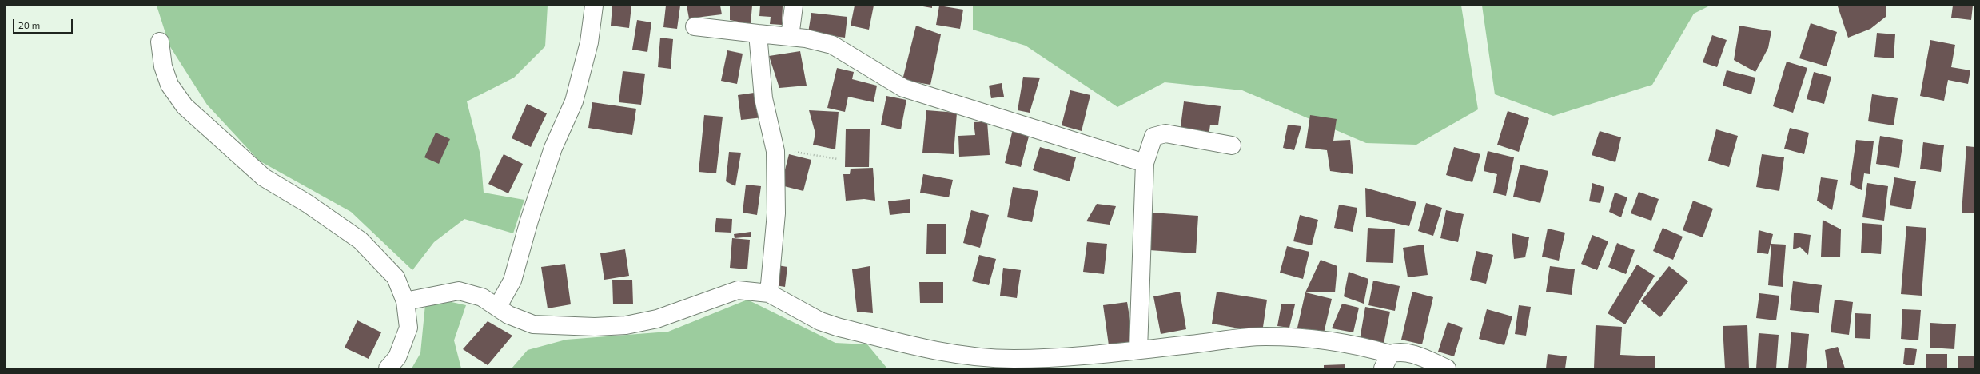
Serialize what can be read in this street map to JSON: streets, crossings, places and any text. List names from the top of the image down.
{
  "scale_bar": "20 m"
}
